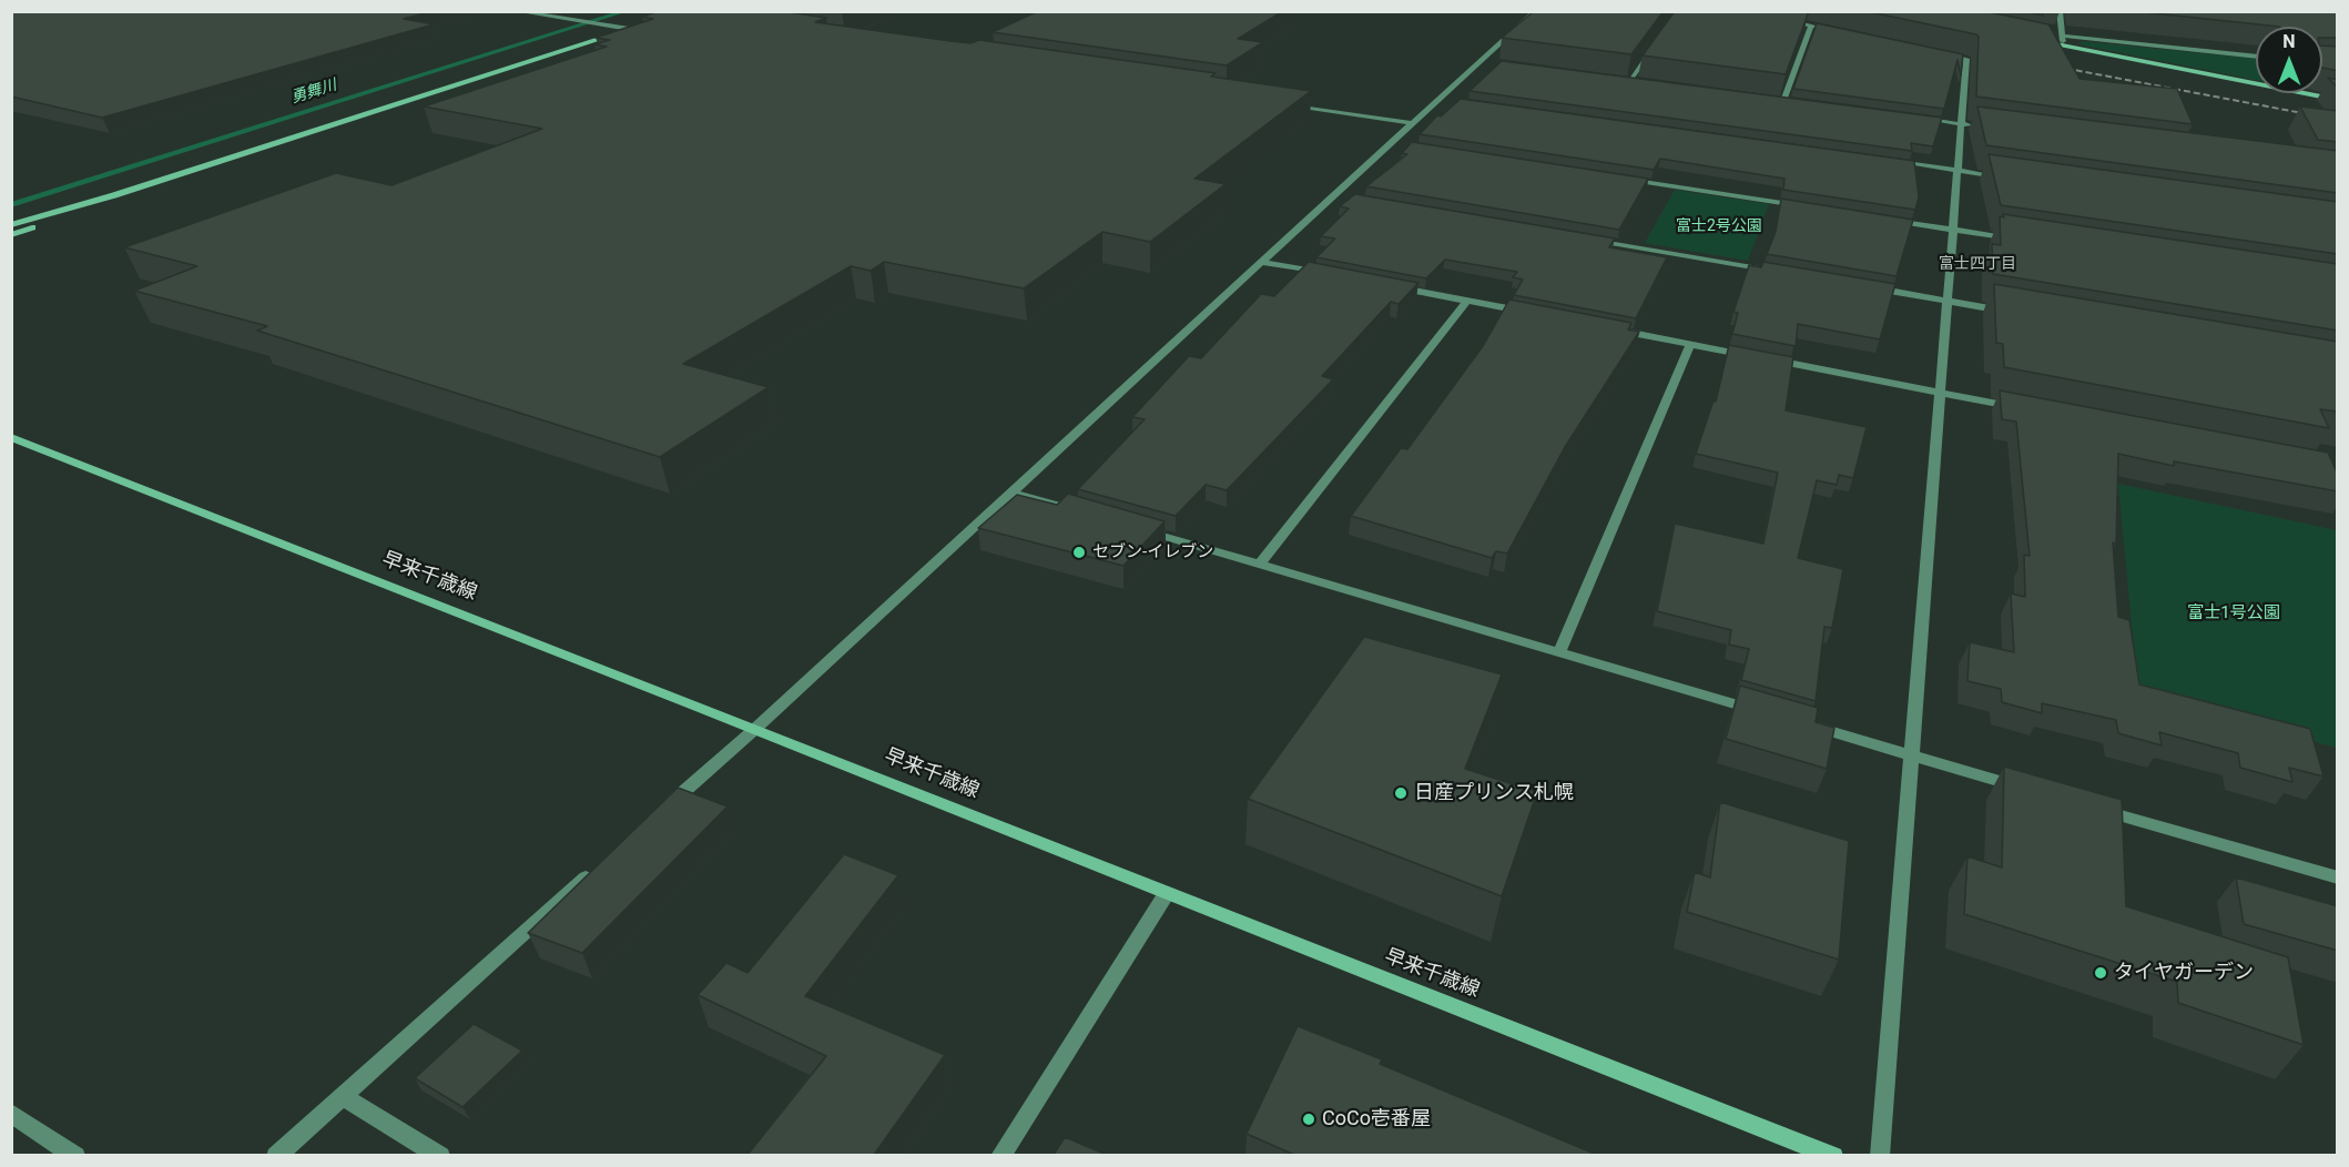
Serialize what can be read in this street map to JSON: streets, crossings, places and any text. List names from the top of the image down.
{
  "streets": {
    "street": ["早来千歳線"]
  },
  "districts": ["富士四丁目"],
  "water": ["勇舞川"],
  "parks": ["富士2号公園", "富士1号公園"],
  "places": [
    "セブン-イレブン",
    "日産プリンス札幌",
    "タイヤガーデン",
    "CoCo壱番屋"
  ],
  "north": "top"
}
